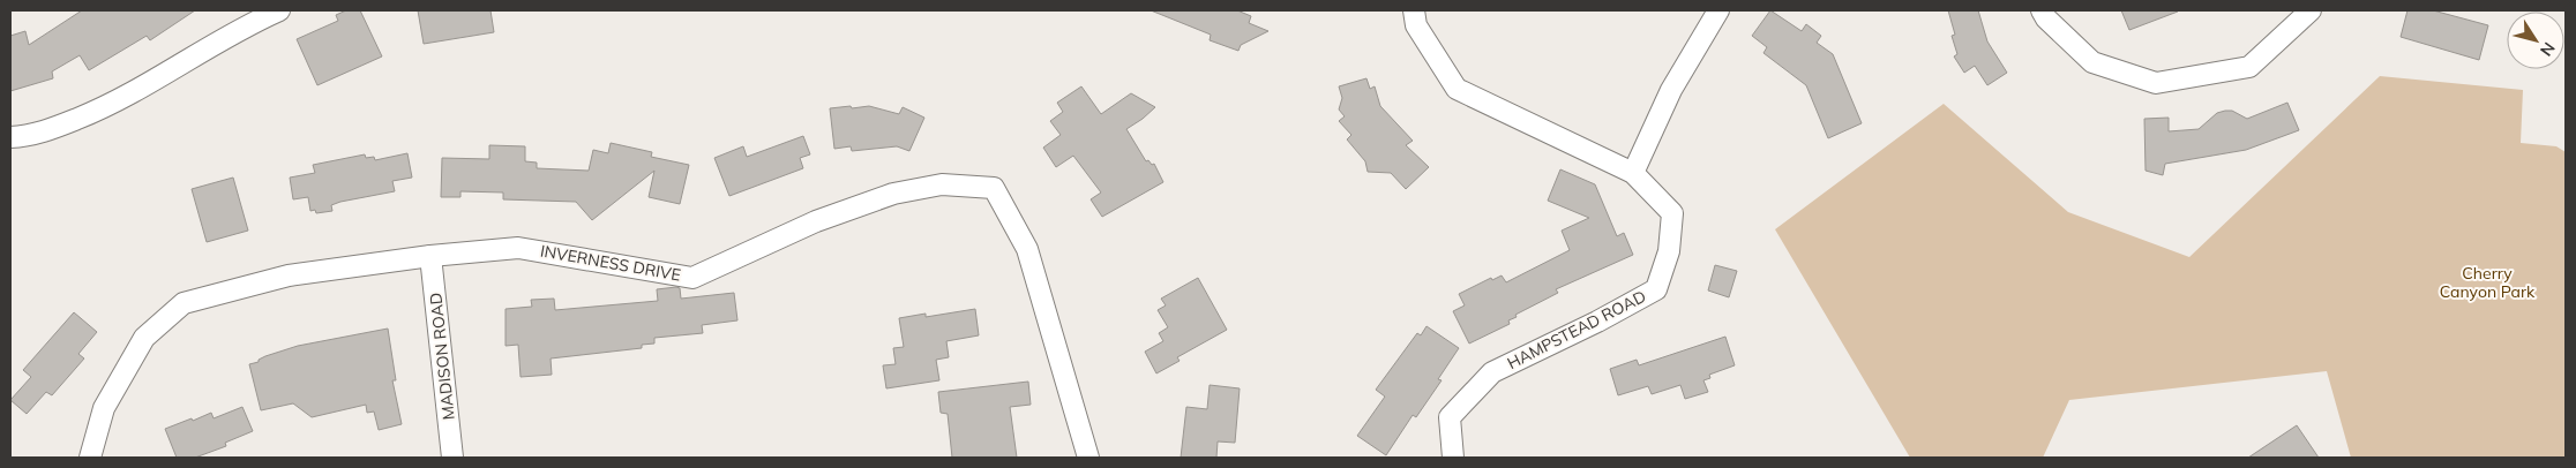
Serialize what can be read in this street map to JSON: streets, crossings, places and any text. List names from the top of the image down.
{
  "streets": {
    "street": ["INVERNESS DRIVE", "HAMPSTEAD ROAD", "MADISON ROAD"]
  },
  "crossings": [
    ["INVERNESS DRIVE", "MADISON ROAD"]
  ],
  "parks": ["Cherry Canyon Park"],
  "north": "bottom right"
}
